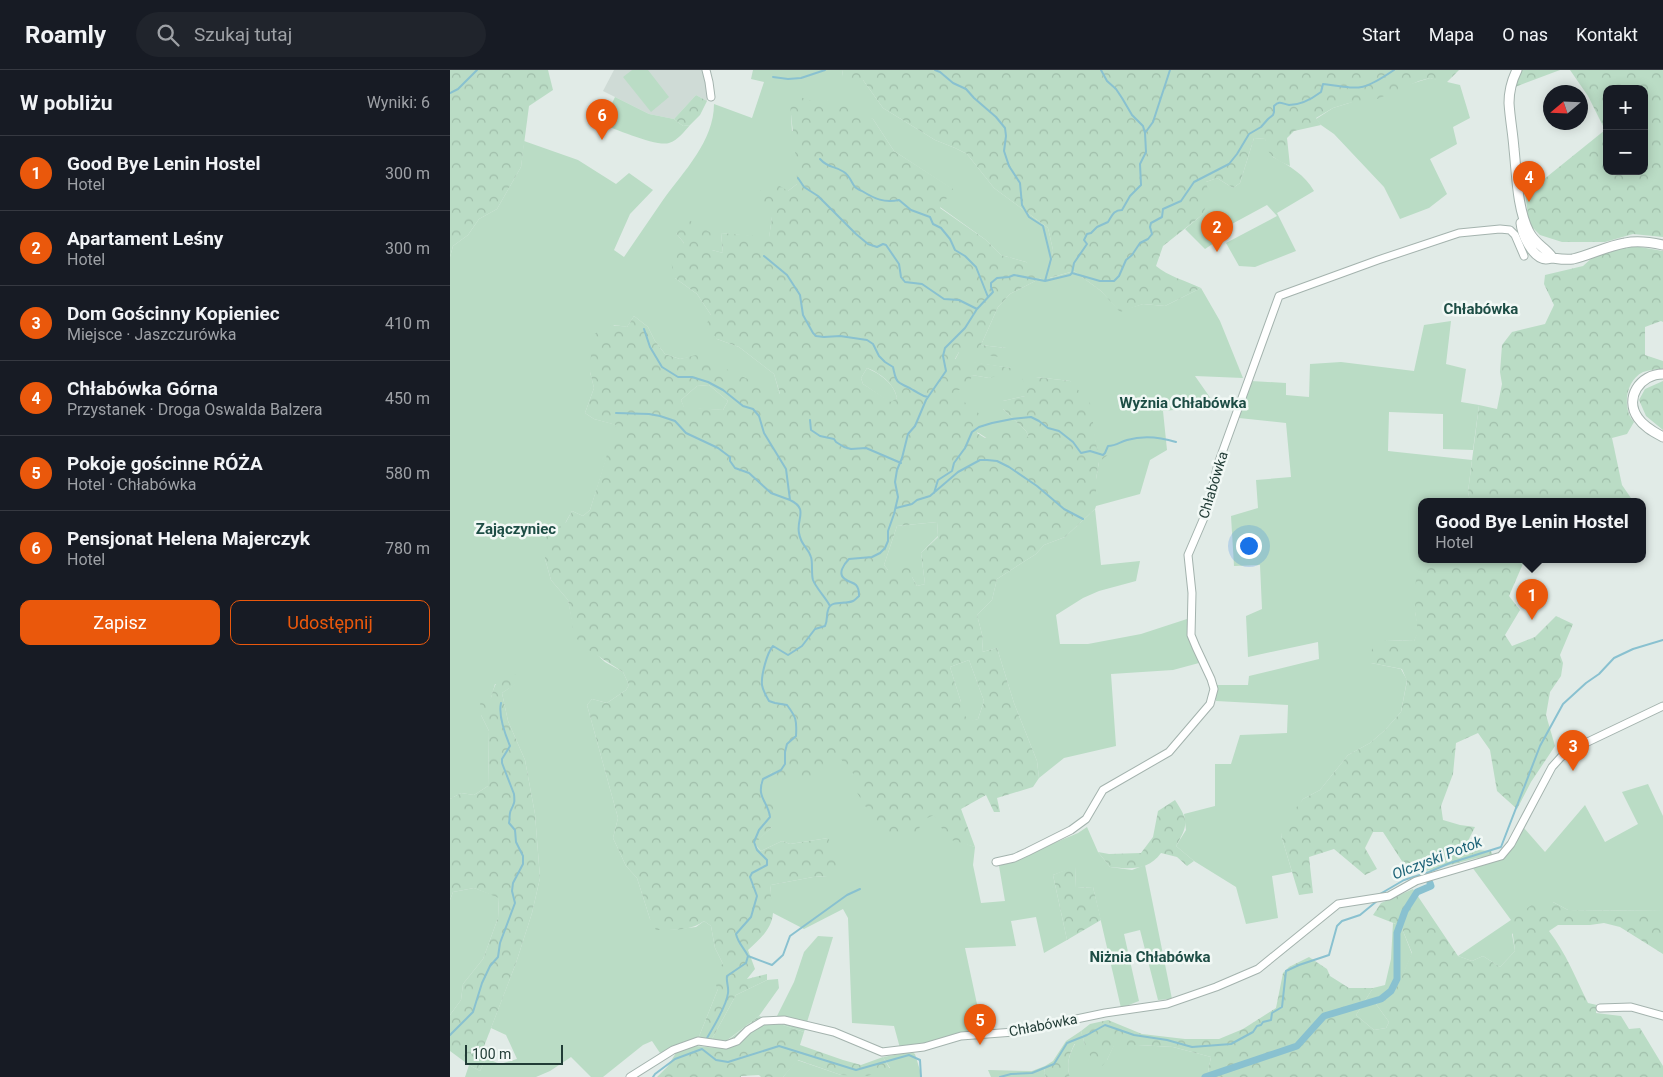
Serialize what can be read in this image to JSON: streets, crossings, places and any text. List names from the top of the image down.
{
  "streets": {
    "street": ["Chłabówka"]
  },
  "districts": [
    "Chłabówka",
    "Wyżnia Chłabówka",
    "Zajączyniec",
    "Niżnia Chłabówka"
  ],
  "water": ["Olczyski Potok"],
  "scale_bar": "100 m",
  "north": "left",
  "page": {
    "header": "Roamly",
    "search": "Szukaj tutaj",
    "nav": [
      "Start",
      "Mapa",
      "O nas",
      "Kontakt"
    ],
    "heading": ["W pobliżu", "Wyniki: 6"],
    "map_buttons": ["+", "−"],
    "pins": [
      "6",
      "4",
      "2",
      "1",
      "3",
      "5"
    ],
    "list": [
      {
        "mark": "1",
        "name": "Good Bye Lenin Hostel",
        "note": "Hotel",
        "value": "300 m"
      },
      {
        "mark": "2",
        "name": "Apartament Leśny",
        "note": "Hotel",
        "value": "300 m"
      },
      {
        "mark": "3",
        "name": "Dom Gościnny Kopieniec",
        "note": "Miejsce · Jaszczurówka",
        "value": "410 m"
      },
      {
        "mark": "4",
        "name": "Chłabówka Górna",
        "note": "Przystanek · Droga Oswalda Balzera",
        "value": "450 m"
      },
      {
        "mark": "5",
        "name": "Pokoje gościnne RÓŻA",
        "note": "Hotel · Chłabówka",
        "value": "580 m"
      },
      {
        "mark": "6",
        "name": "Pensjonat Helena Majerczyk",
        "note": "Hotel",
        "value": "780 m"
      }
    ],
    "popup": ["Good Bye Lenin Hostel", "Hotel"],
    "buttons": ["Zapisz", "Udostępnij"],
    "scale": "100 m"
  }
}
